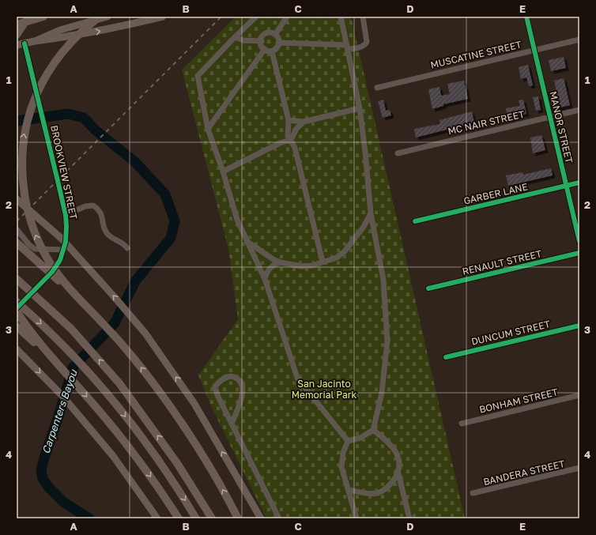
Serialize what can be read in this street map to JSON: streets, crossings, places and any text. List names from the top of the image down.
{
  "streets": {
    "street": [
      "MUSCATINE STREET",
      "MC NAIR STREET",
      "MANOR STREET",
      "BROOKVIEW STREET",
      "GARBER LANE",
      "RENAULT STREET",
      "DUNCUM STREET",
      "BONHAM STREET",
      "BANDERA STREET"
    ]
  },
  "crossings": [
    ["MUSCATINE STREET", "MANOR STREET"],
    ["MC NAIR STREET", "MANOR STREET"],
    ["MANOR STREET", "GARBER LANE"]
  ],
  "water": ["Carpenters Bayou"],
  "parks": ["San Jacinto Memorial Park"],
  "grid": {
    "columns": [
      "A",
      "B",
      "C",
      "D",
      "E"
    ],
    "rows": [
      "1",
      "2",
      "3",
      "4"
    ]
  }
}
